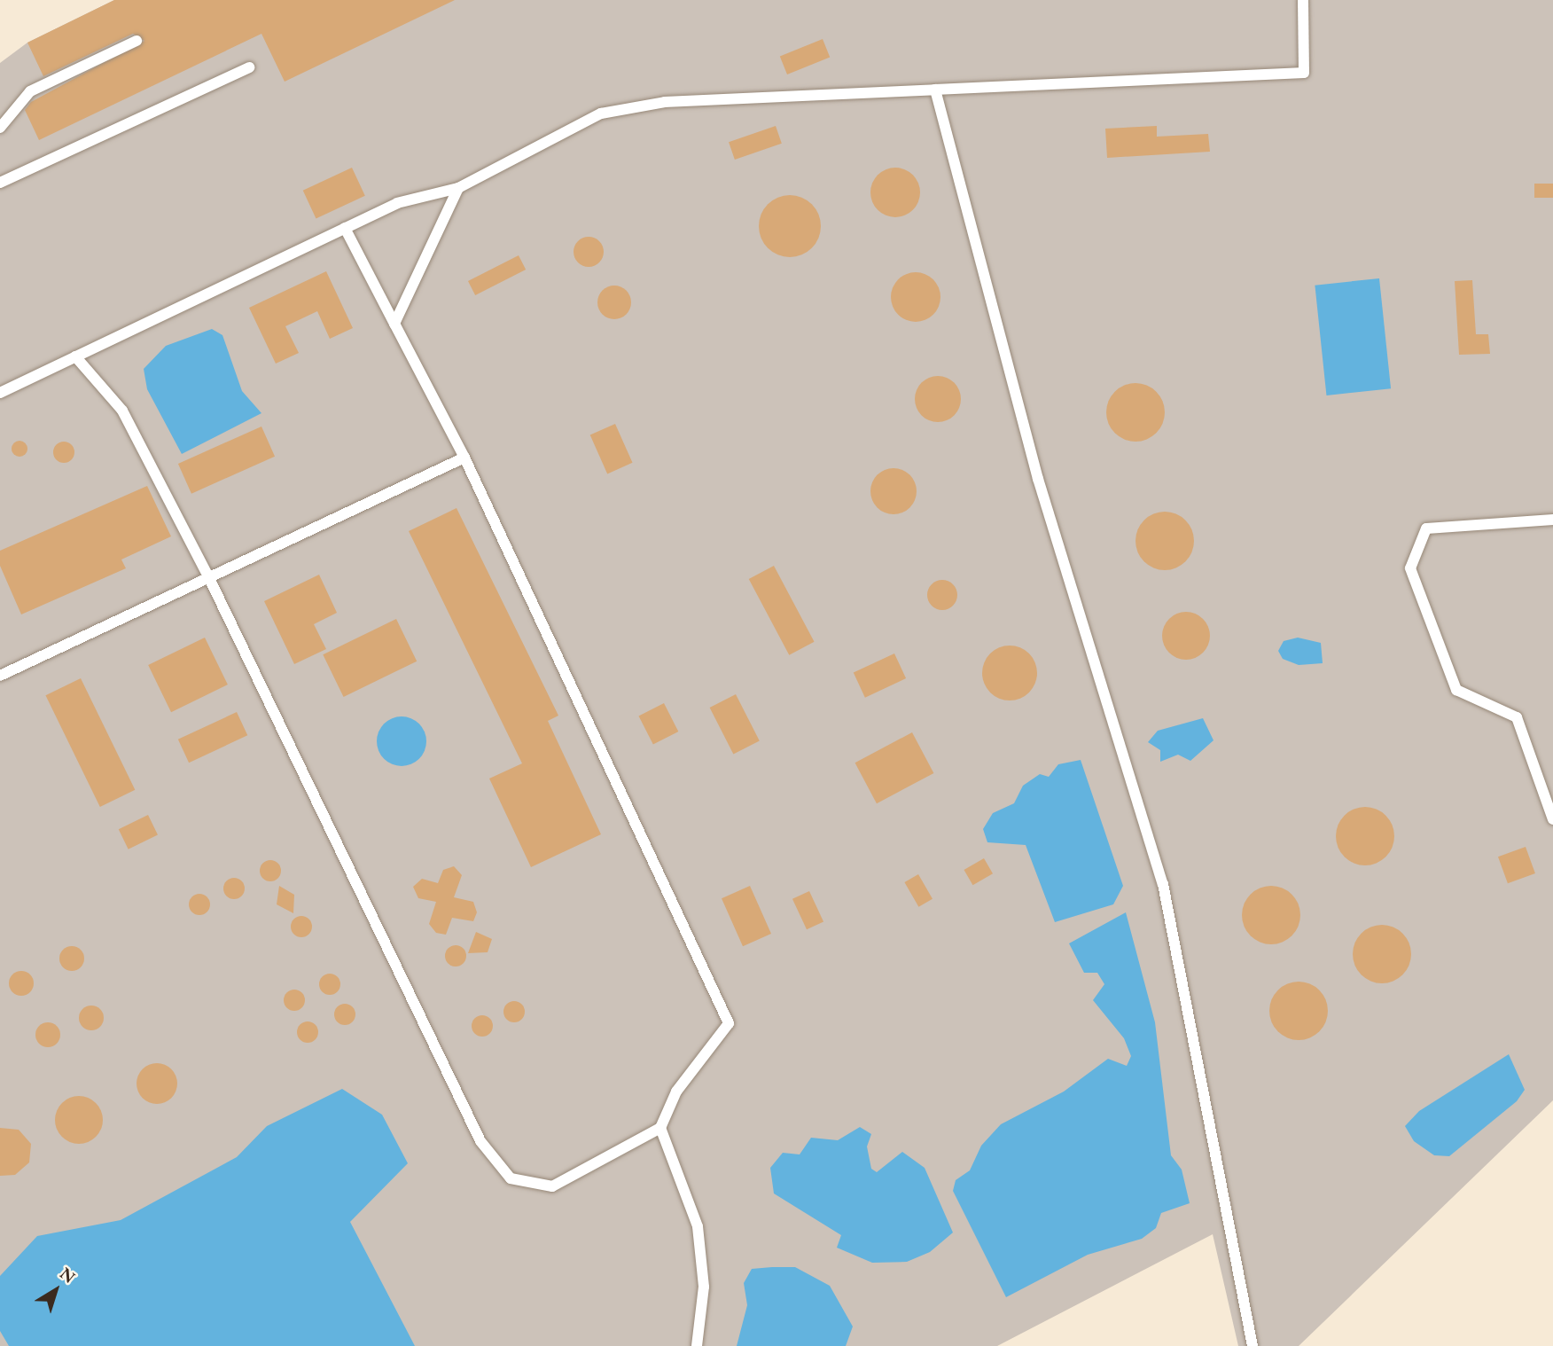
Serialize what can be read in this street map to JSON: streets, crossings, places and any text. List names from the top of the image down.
{
  "north": "top right"
}
